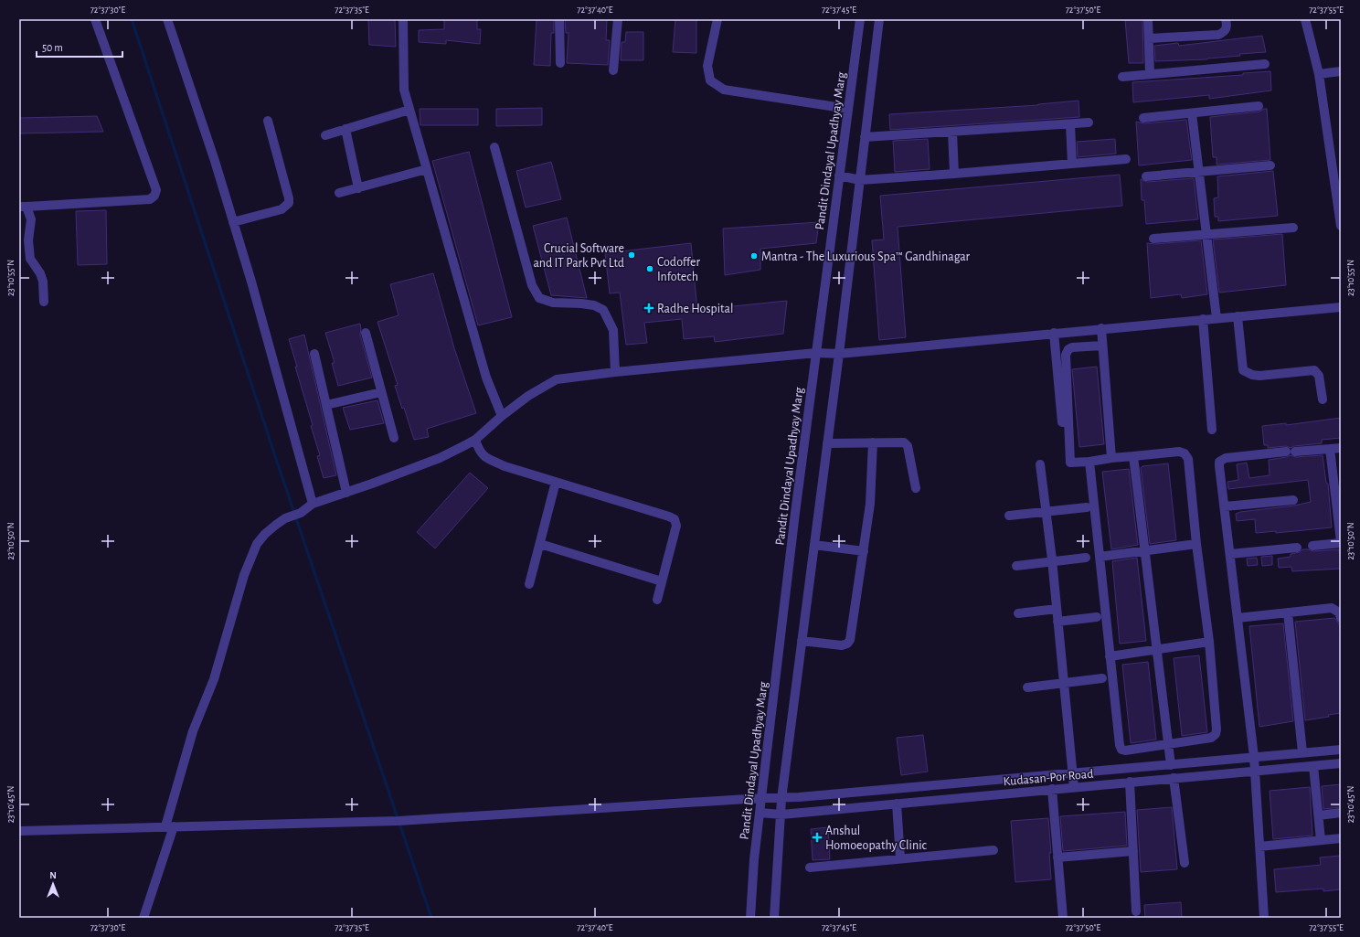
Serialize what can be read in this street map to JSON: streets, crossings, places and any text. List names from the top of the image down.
{
  "streets": {
    "street": ["Pandit Dindayal Upadhyay Marg", "Kudasan-Por Road"]
  },
  "crossings": [
    ["Pandit Dindayal Upadhyay Marg", "Kudasan-Por Road"]
  ],
  "places": {
    "other": ["Crucial Software and IT Park Pvt Ltd", "Mantra - The Luxurious Spa™ Gandhinagar", "Codoffer Infotech"],
    "health": ["Radhe Hospital", "Anshul Homoeopathy Clinic"]
  },
  "scale_bar": "50 m",
  "north": "top",
  "coordinates": [
    "72°37'30\"E",
    "72°37'35\"E",
    "72°37'40\"E",
    "72°37'45\"E",
    "72°37'50\"E",
    "72°37'55\"E",
    "23°10'55\"N",
    "23°10'50\"N",
    "23°10'45\"N"
  ]
}
